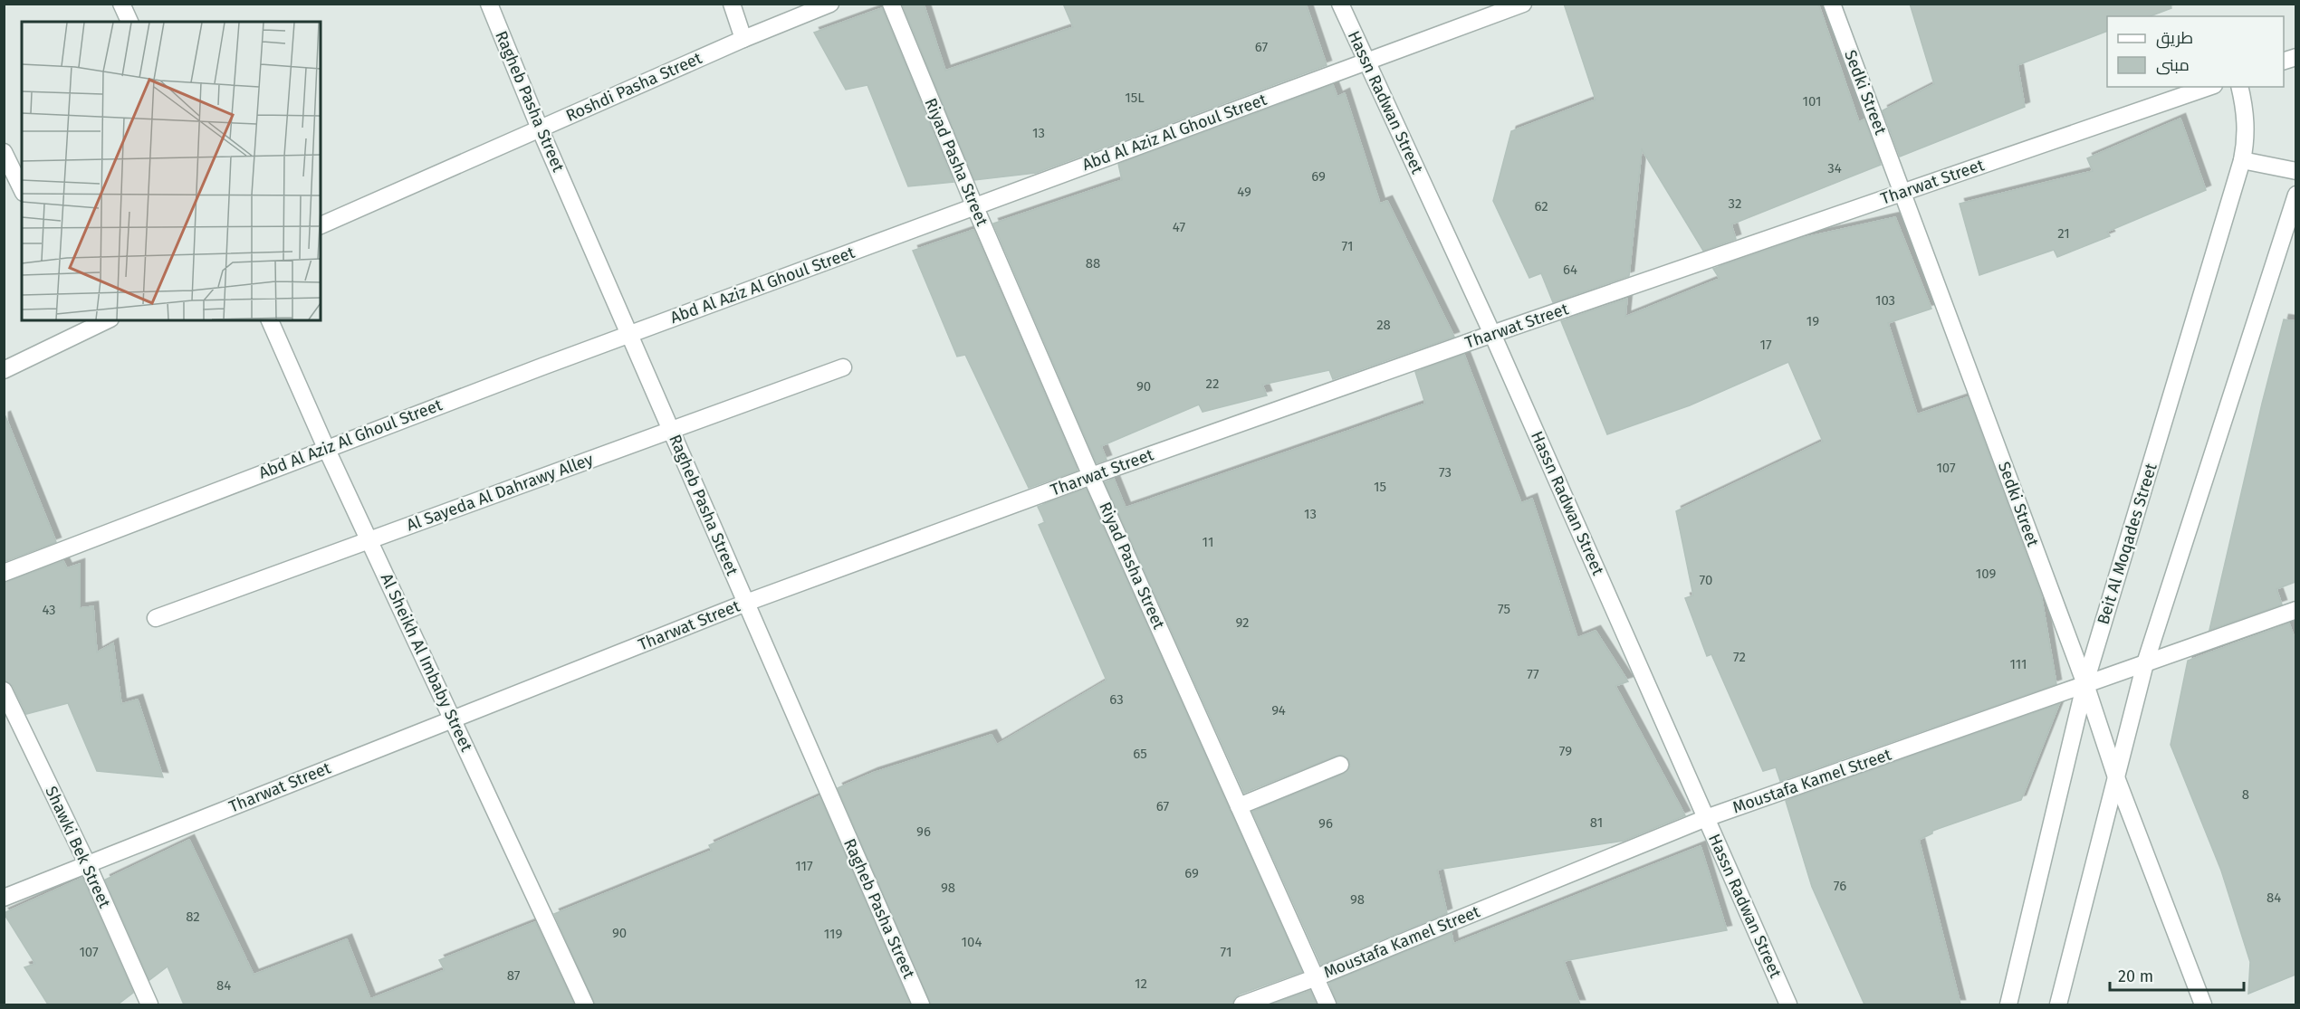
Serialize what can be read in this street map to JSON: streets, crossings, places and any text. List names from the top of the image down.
{
  "streets": {
    "street": [
      "Roshdi Pasha Street",
      "Sedki Street",
      "Ragheb Pasha Street",
      "Hassn Radwan Street",
      "Abd Al Aziz Al Ghoul Street",
      "Riyad Pasha Street",
      "Tharwat Street",
      "Al Sayeda Al Dahrawy Alley",
      "Beit Al Moqades Street",
      "Al Sheikh Al Imbaby Street",
      "Moustafa Kamel Street",
      "Shawki Bek Street"
    ]
  },
  "crossings": [
    ["Roshdi Pasha Street", "Ragheb Pasha Street"],
    ["Sedki Street", "Tharwat Street"],
    ["Sedki Street", "Beit Al Moqades Street"],
    ["Sedki Street", "Moustafa Kamel Street"],
    ["Ragheb Pasha Street", "Abd Al Aziz Al Ghoul Street"],
    ["Ragheb Pasha Street", "Tharwat Street"],
    ["Ragheb Pasha Street", "Al Sayeda Al Dahrawy Alley"],
    ["Hassn Radwan Street", "Abd Al Aziz Al Ghoul Street"],
    ["Hassn Radwan Street", "Tharwat Street"],
    ["Hassn Radwan Street", "Moustafa Kamel Street"],
    ["Abd Al Aziz Al Ghoul Street", "Riyad Pasha Street"],
    ["Abd Al Aziz Al Ghoul Street", "Al Sheikh Al Imbaby Street"],
    ["Riyad Pasha Street", "Tharwat Street"],
    ["Riyad Pasha Street", "Moustafa Kamel Street"],
    ["Tharwat Street", "Al Sheikh Al Imbaby Street"],
    ["Tharwat Street", "Shawki Bek Street"],
    ["Al Sayeda Al Dahrawy Alley", "Al Sheikh Al Imbaby Street"],
    ["Beit Al Moqades Street", "Moustafa Kamel Street"]
  ],
  "house_numbers": [
    "67",
    "15L",
    "101",
    "13",
    "34",
    "69",
    "49",
    "32",
    "62",
    "47",
    "21",
    "71",
    "88",
    "64",
    "103",
    "19",
    "28",
    "17",
    "22",
    "90",
    "107",
    "73",
    "15",
    "13",
    "11",
    "109",
    "70",
    "75",
    "43",
    "92",
    "72",
    "111",
    "77",
    "63",
    "94",
    "79",
    "65",
    "8",
    "67",
    "81",
    "96",
    "96",
    "117",
    "69",
    "76",
    "98",
    "84",
    "98",
    "82",
    "90",
    "119",
    "104",
    "107",
    "71",
    "87",
    "12",
    "84"
  ],
  "legend": ["طريق", "مبنى"],
  "scale_bar": "20 m"
}
